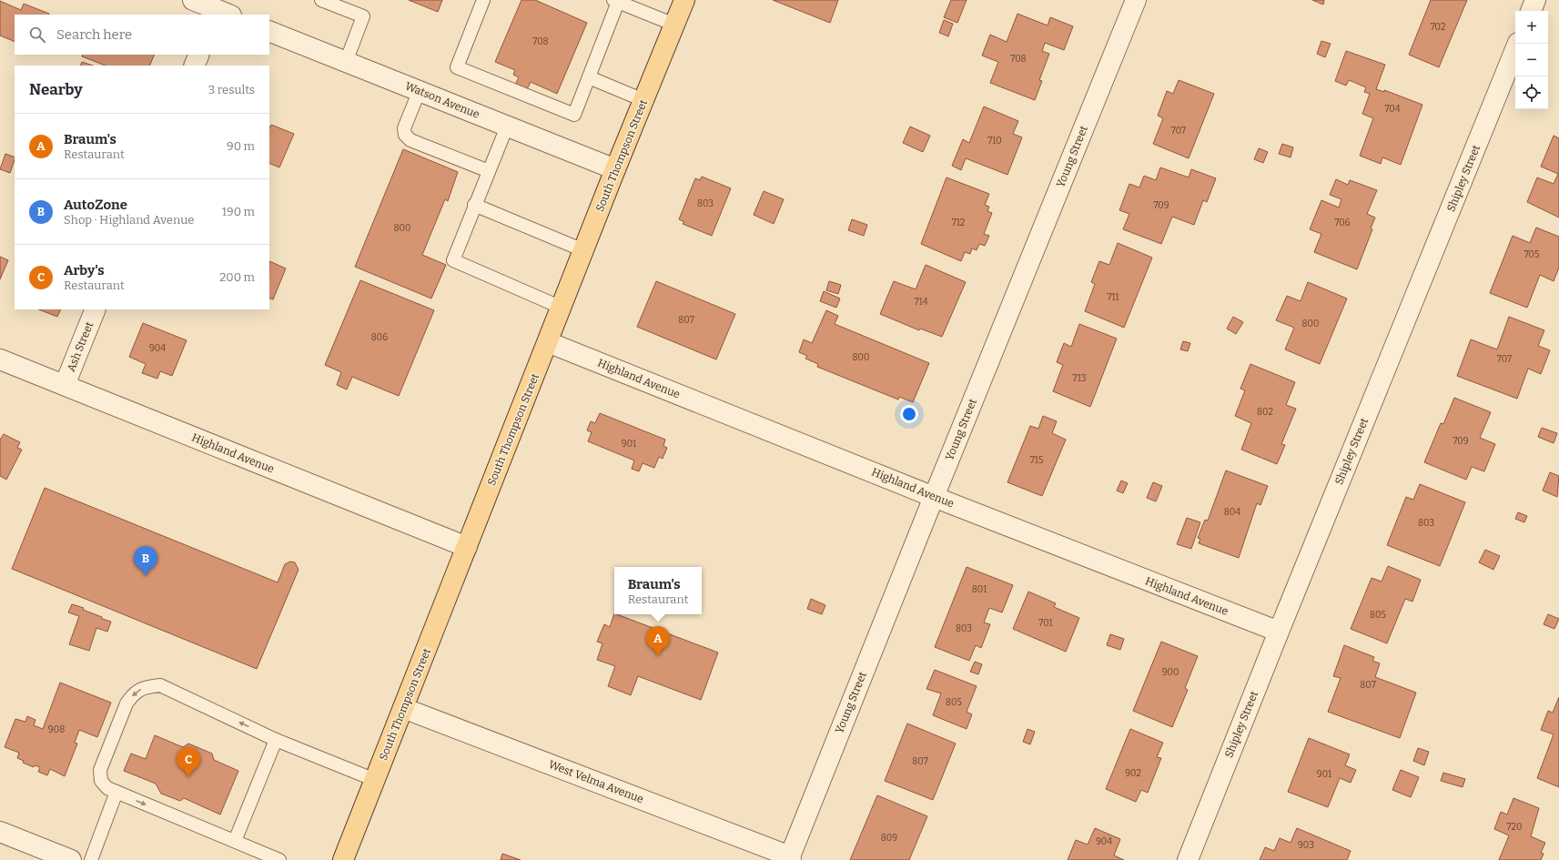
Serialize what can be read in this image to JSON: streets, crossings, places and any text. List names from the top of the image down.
{
  "streets": {
    "main road": ["South Thompson Street"],
    "street": [
      "Watson Avenue",
      "Young Street",
      "Shipley Street",
      "Ash Street",
      "Highland Avenue",
      "West Velma Avenue"
    ]
  },
  "crossings": [
    ["Watson Avenue", "South Thompson Street"],
    ["South Thompson Street", "Highland Avenue"],
    ["South Thompson Street", "West Velma Avenue"],
    ["Young Street", "Highland Avenue"],
    ["Young Street", "West Velma Avenue"],
    ["Shipley Street", "Highland Avenue"],
    ["Ash Street", "Highland Avenue"]
  ],
  "house_numbers": [
    "702",
    "708",
    "708",
    "704",
    "707",
    "710",
    "803",
    "709",
    "712",
    "706",
    "800",
    "705",
    "711",
    "714",
    "807",
    "800",
    "806",
    "904",
    "800",
    "707",
    "713",
    "802",
    "709",
    "901",
    "715",
    "804",
    "803",
    "801",
    "805",
    "701",
    "803",
    "900",
    "807",
    "805",
    "908",
    "807",
    "902",
    "901",
    "720",
    "809",
    "904",
    "903"
  ],
  "page": {
    "map_buttons": ["+", "−"],
    "search": "Search here",
    "heading": ["Nearby", "3 results"],
    "list": [
      {
        "mark": "A",
        "name": "Braum's",
        "note": "Restaurant",
        "value": "90 m"
      },
      {
        "mark": "B",
        "name": "AutoZone",
        "note": "Shop · Highland Avenue",
        "value": "190 m"
      },
      {
        "mark": "C",
        "name": "Arby's",
        "note": "Restaurant",
        "value": "200 m"
      }
    ],
    "pins": ["B", "A", "C"],
    "popup": ["Braum's", "Restaurant"]
  }
}
